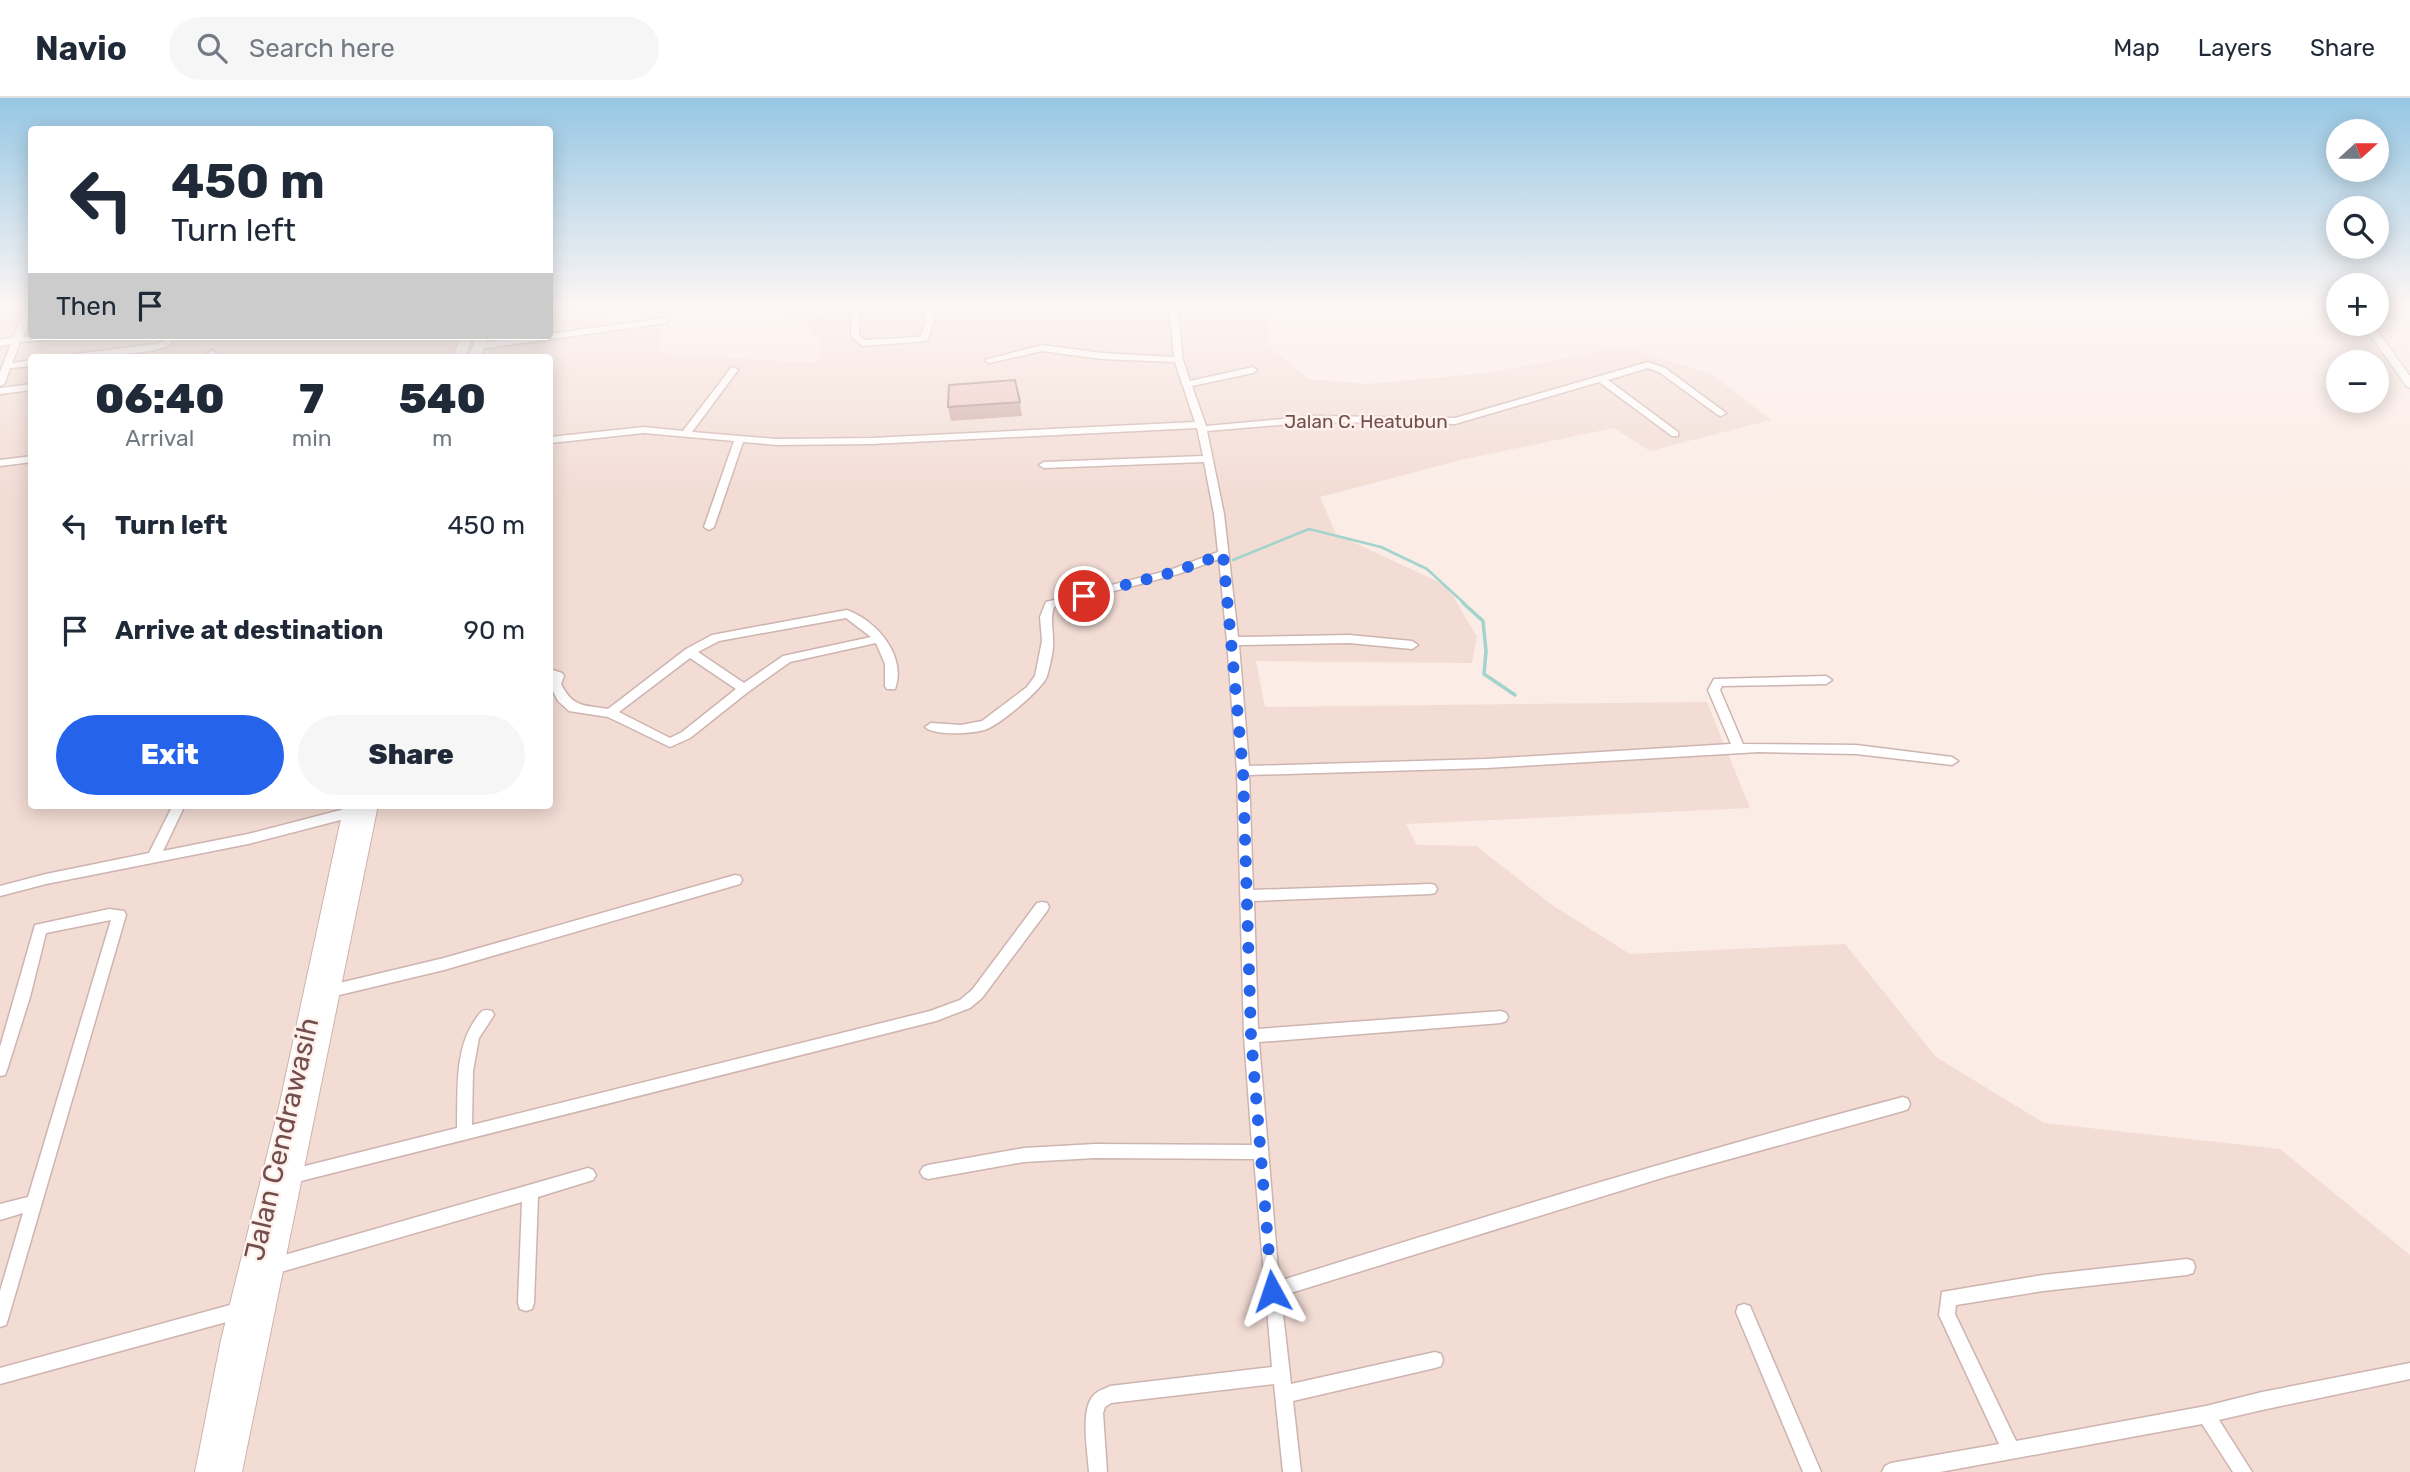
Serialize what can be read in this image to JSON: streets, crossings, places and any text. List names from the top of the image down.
{
  "streets": {
    "main road": ["Jalan Cendrawasih"],
    "street": ["Jalan C. Heatubun"]
  },
  "north": "right",
  "page": {
    "header": "Navio",
    "search": "Search here",
    "nav": ["Map", "Layers", "Share"],
    "map_buttons": ["+", "−"],
    "turn": ["450 m", "Turn left"],
    "then": "Then",
    "eta": [
      "06:40",
      "Arrival",
      "7",
      "min",
      "540",
      "m"
    ],
    "list": [
      {
        "name": "Turn left",
        "value": "450 m"
      },
      {
        "name": "Arrive at destination",
        "value": "90 m"
      }
    ],
    "buttons": ["Exit", "Share"]
  }
}
